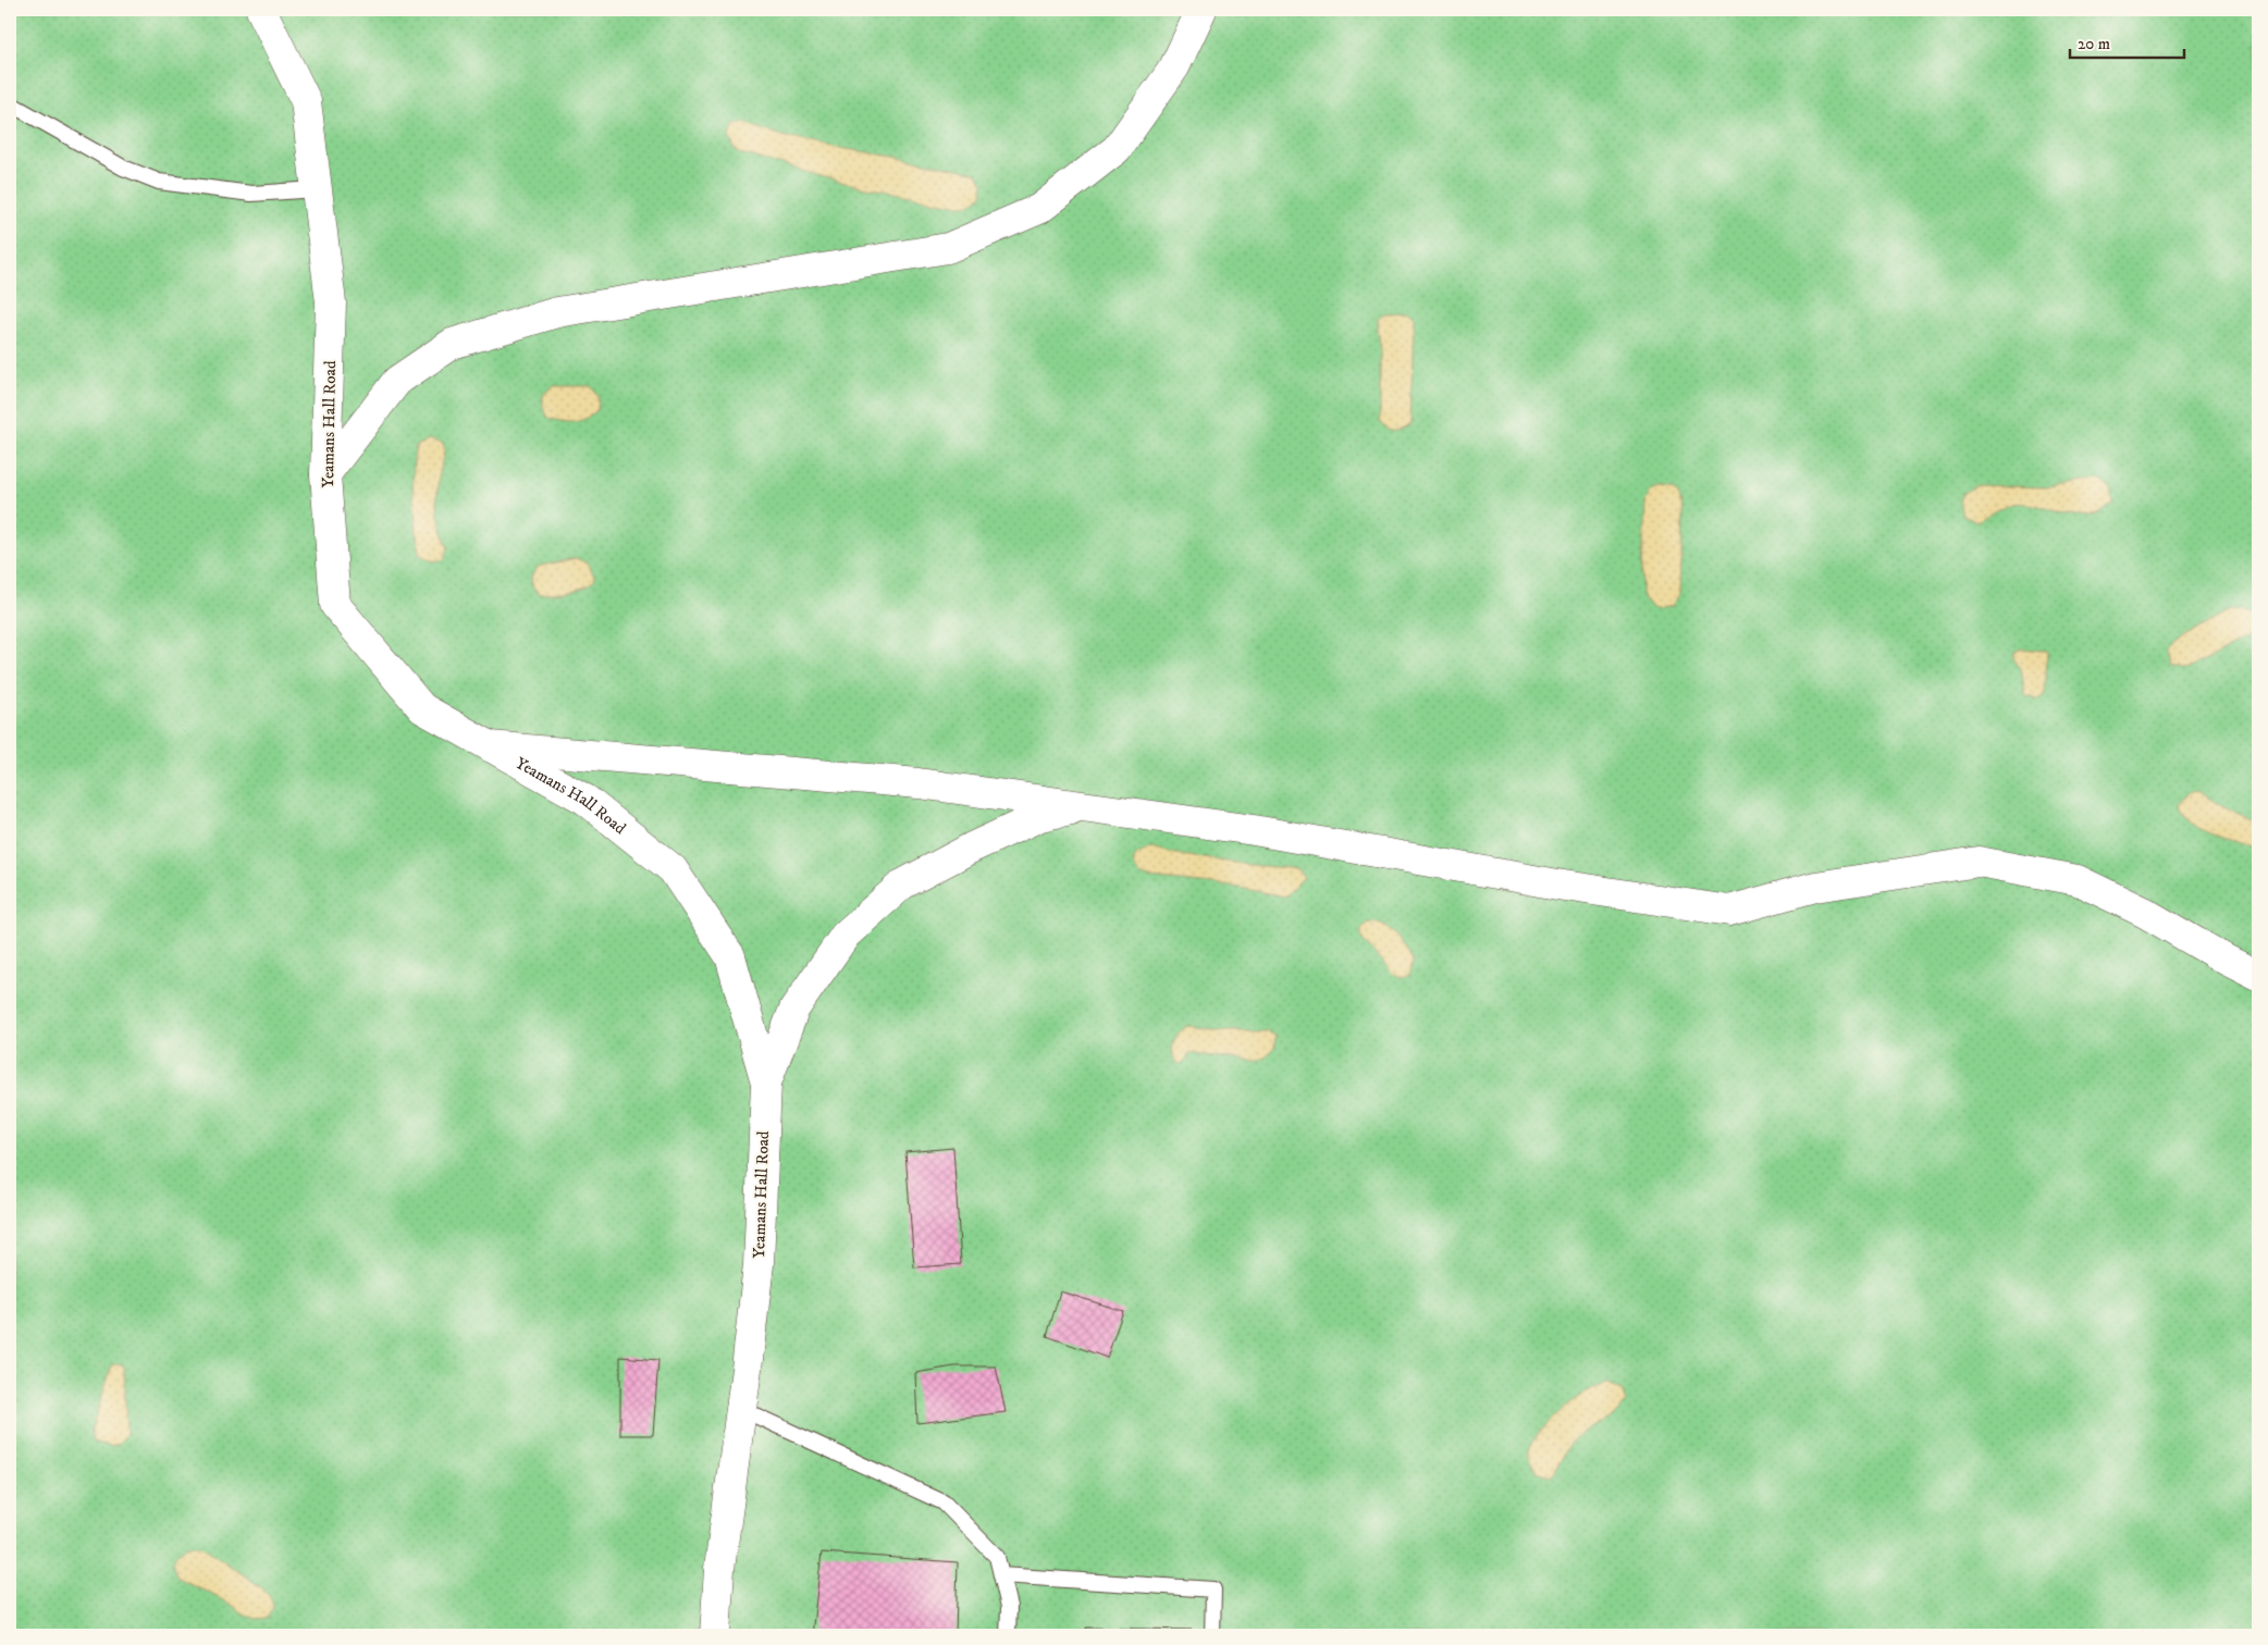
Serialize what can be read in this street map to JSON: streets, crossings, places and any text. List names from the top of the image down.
{
  "streets": {
    "street": ["Yeamans Hall Road"]
  },
  "scale_bar": "20 m"
}
